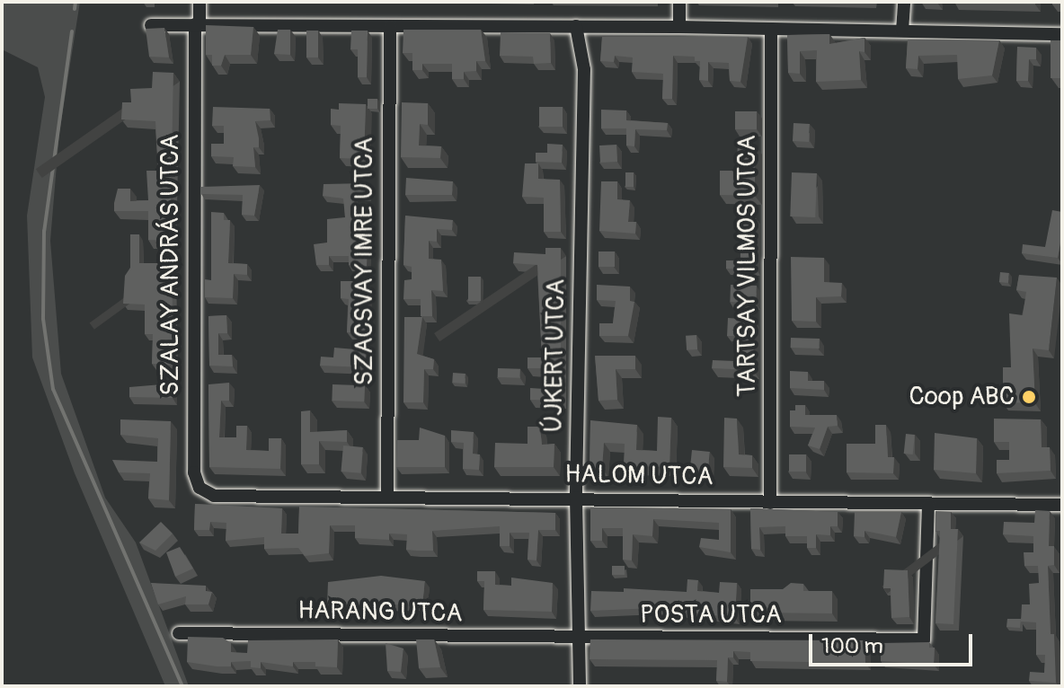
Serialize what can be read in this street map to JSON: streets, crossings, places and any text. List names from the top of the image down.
{
  "streets": {
    "street": [
      "SZACSVAY IMRE UTCA",
      "SZALAY ANDRÁS UTCA",
      "TARTSAY VILMOS UTCA",
      "ÚJKERT UTCA",
      "HALOM UTCA",
      "HARANG UTCA",
      "POSTA UTCA"
    ]
  },
  "crossings": [
    ["SZACSVAY IMRE UTCA", "HALOM UTCA"],
    ["SZALAY ANDRÁS UTCA", "HALOM UTCA"],
    ["TARTSAY VILMOS UTCA", "HALOM UTCA"],
    ["ÚJKERT UTCA", "HALOM UTCA"],
    ["ÚJKERT UTCA", "HARANG UTCA"],
    ["ÚJKERT UTCA", "POSTA UTCA"],
    ["HALOM UTCA", "POSTA UTCA"],
    ["HARANG UTCA", "POSTA UTCA"]
  ],
  "places": ["Coop ABC"],
  "scale_bar": "100 m"
}
